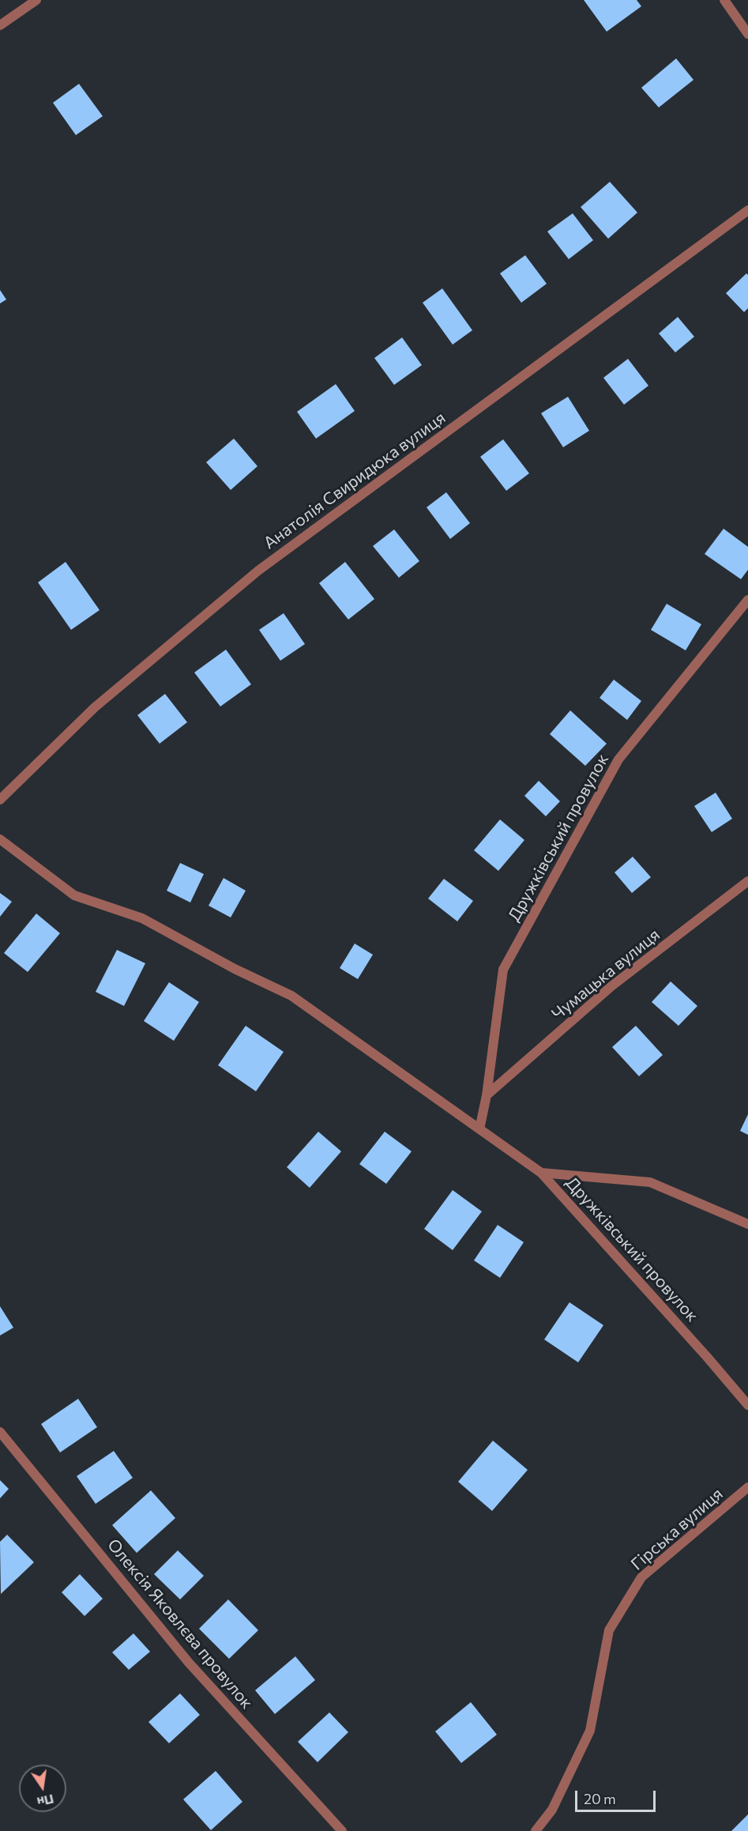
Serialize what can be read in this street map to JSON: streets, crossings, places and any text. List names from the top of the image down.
{
  "streets": {
    "street": [
      "Анатолія Свиридюка вулиця",
      "Дружківський провулок",
      "Чумацька вулиця",
      "Гірська вулиця",
      "Олексія Яковлєва провулок"
    ]
  },
  "crossings": [
    ["Дружківський провулок", "Чумацька вулиця"]
  ],
  "scale_bar": "20 m",
  "north": "bottom"
}
